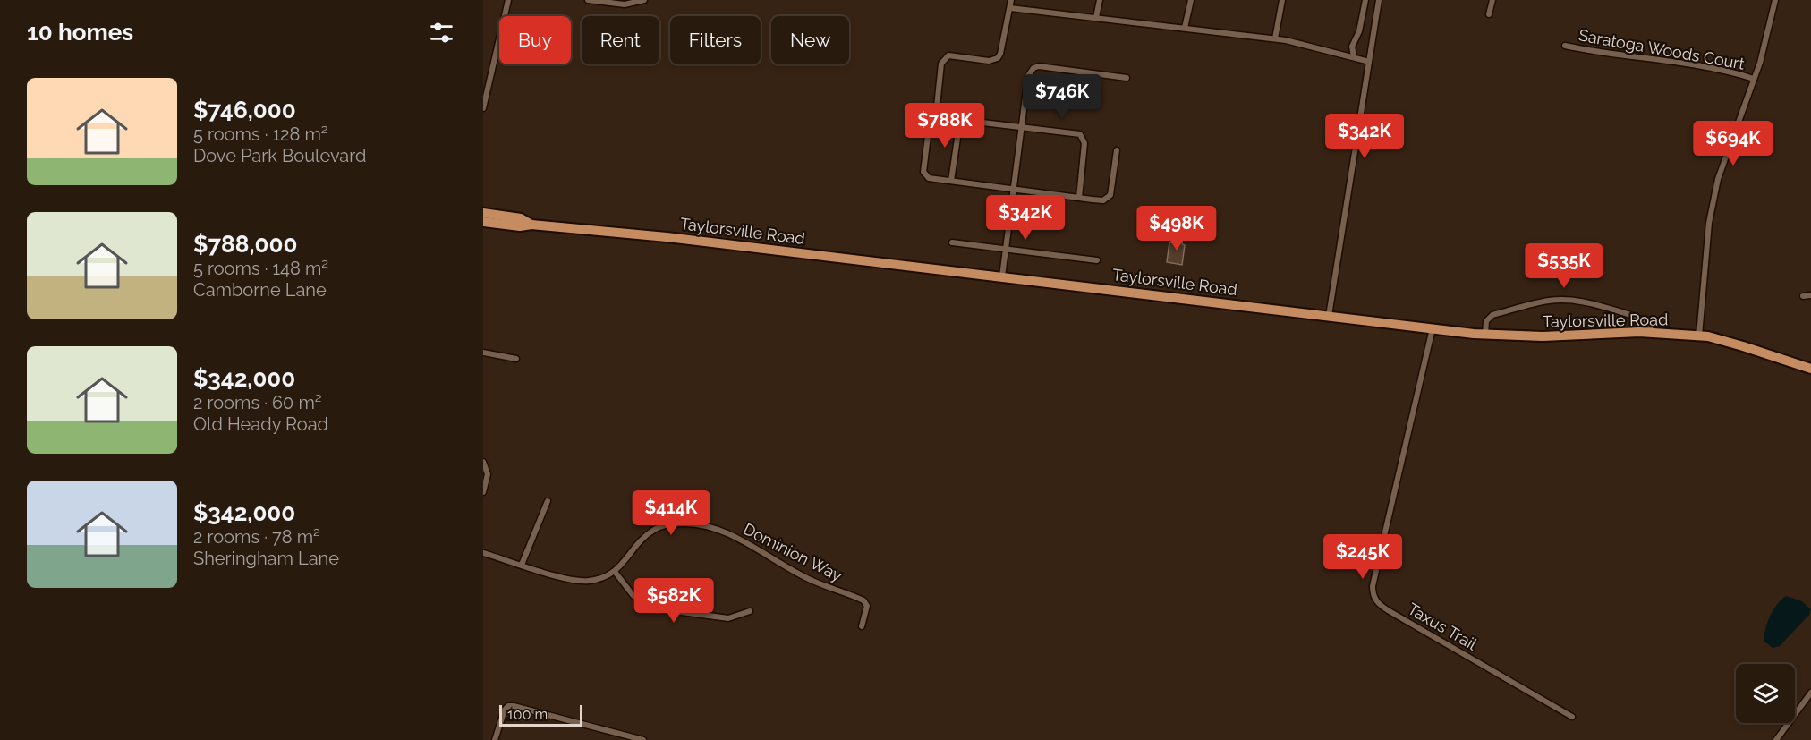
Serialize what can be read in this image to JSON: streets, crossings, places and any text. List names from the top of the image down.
{
  "streets": {
    "main road": ["Taylorsville Road"],
    "street": ["Saratoga Woods Court", "Dominion Way", "Taxus Trail"]
  },
  "crossings": [
    ["Taylorsville Road", "Taxus Trail"]
  ],
  "scale_bar": "100 m",
  "page": {
    "heading": "10 homes",
    "chip": [
      "Buy",
      "Rent",
      "Filters",
      "New"
    ],
    "list": [
      {
        "name": "$746,000",
        "note": "5 rooms · 128 m² · Dove Park Boulevard"
      },
      {
        "name": "$788,000",
        "note": "5 rooms · 148 m² · Camborne Lane"
      },
      {
        "name": "$342,000",
        "note": "2 rooms · 60 m² · Old Heady Road"
      },
      {
        "name": "$342,000",
        "note": "2 rooms · 78 m² · Sheringham Lane"
      }
    ],
    "price": [
      "$746K",
      "$788K",
      "$342K",
      "$694K",
      "$342K",
      "$498K",
      "$535K",
      "$414K",
      "$245K",
      "$582K"
    ],
    "scale": "100 m"
  }
}
